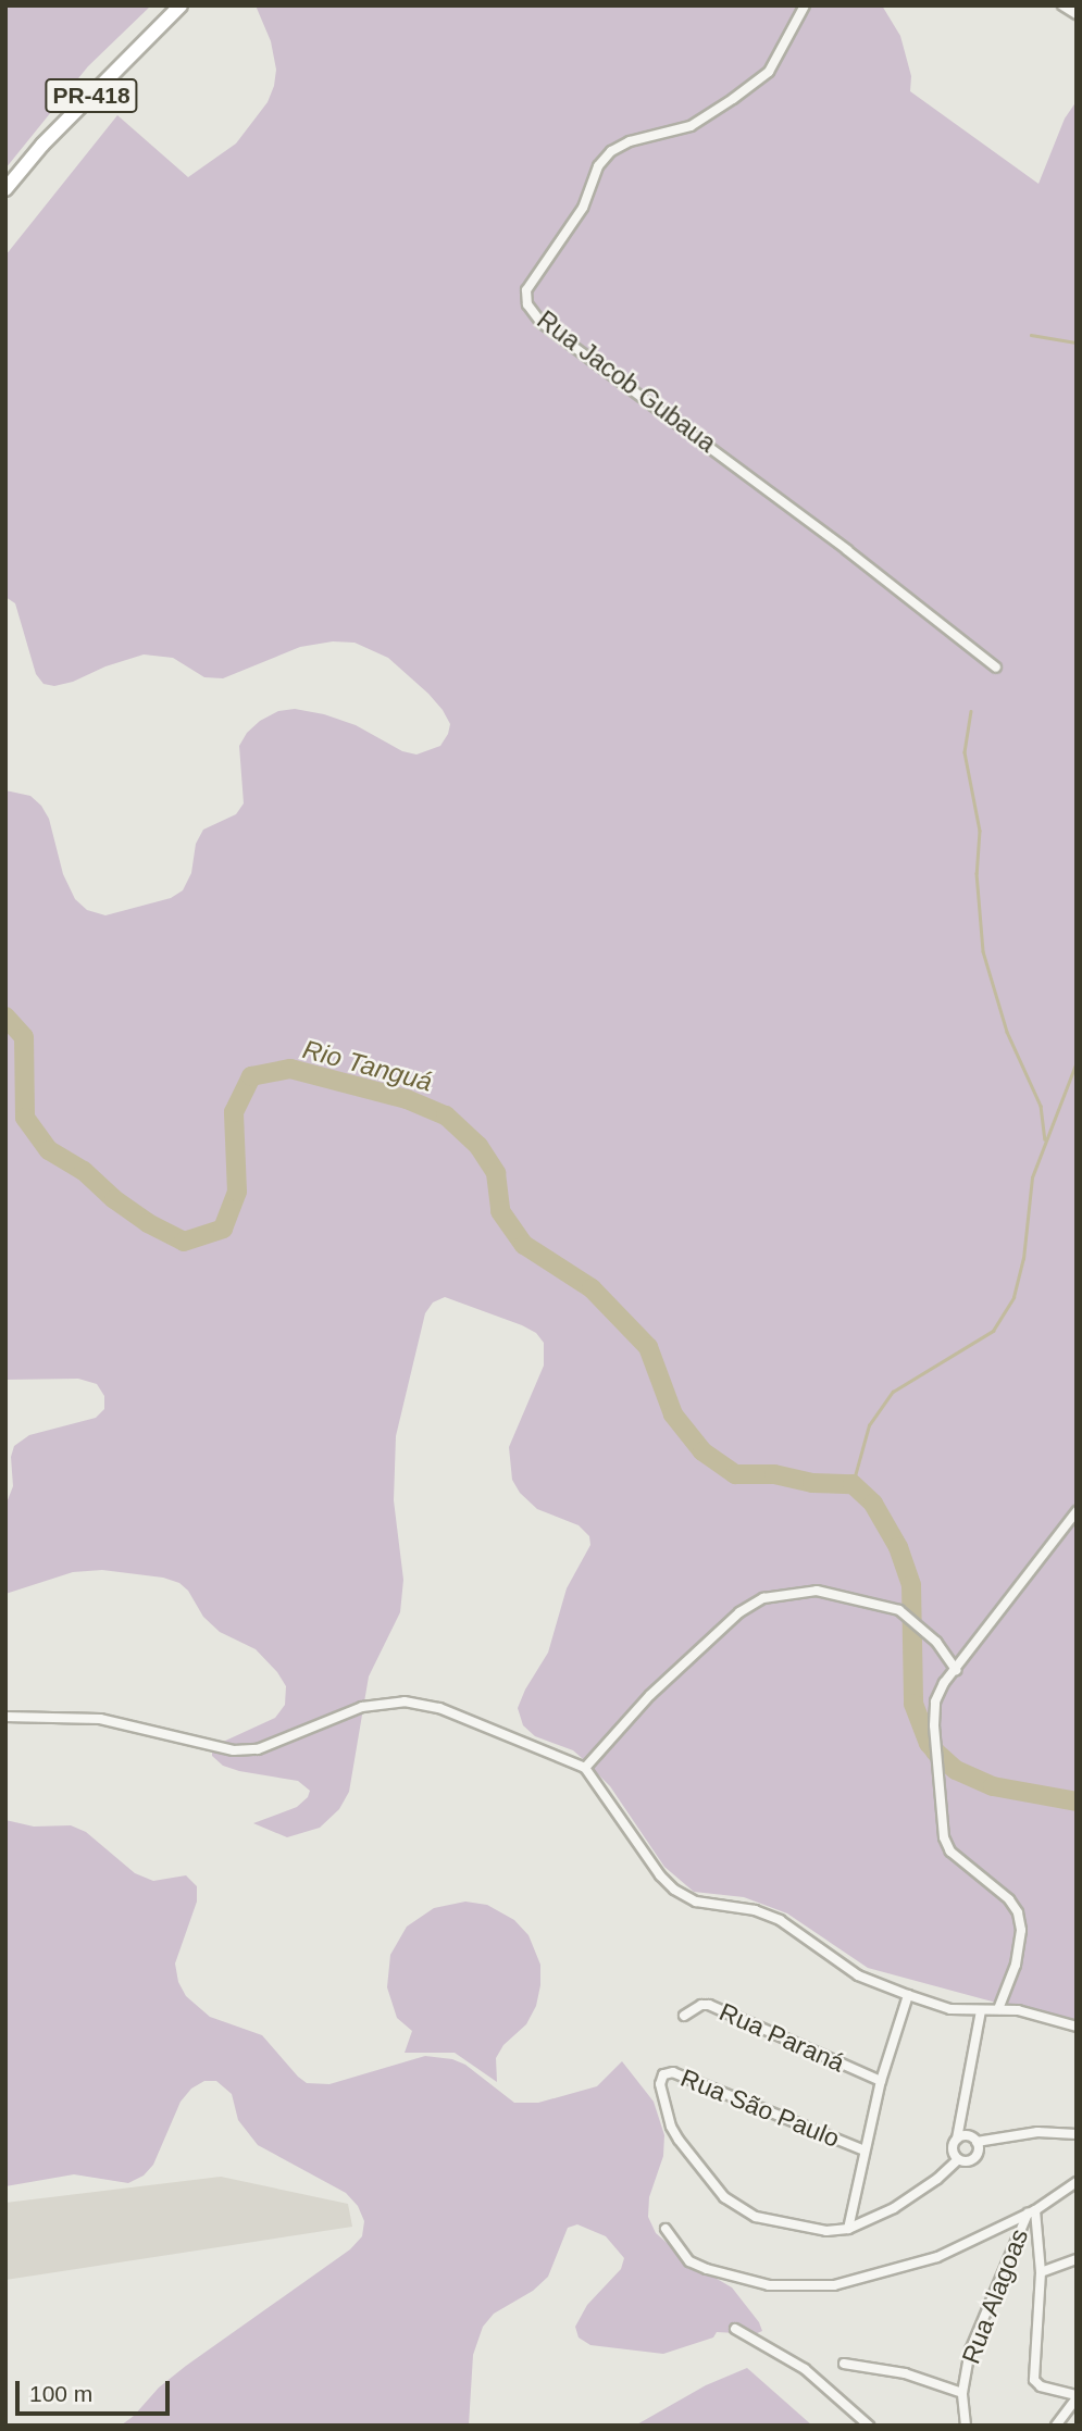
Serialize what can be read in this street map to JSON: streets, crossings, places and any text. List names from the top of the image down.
{
  "streets": {
    "highway": ["PR-418"],
    "street": [
      "Rua Jacob Gubaua",
      "Rua Paraná",
      "Rua São Paulo",
      "Rua Alagoas"
    ]
  },
  "water": ["Rio Tanguá"],
  "scale_bar": "100 m"
}
